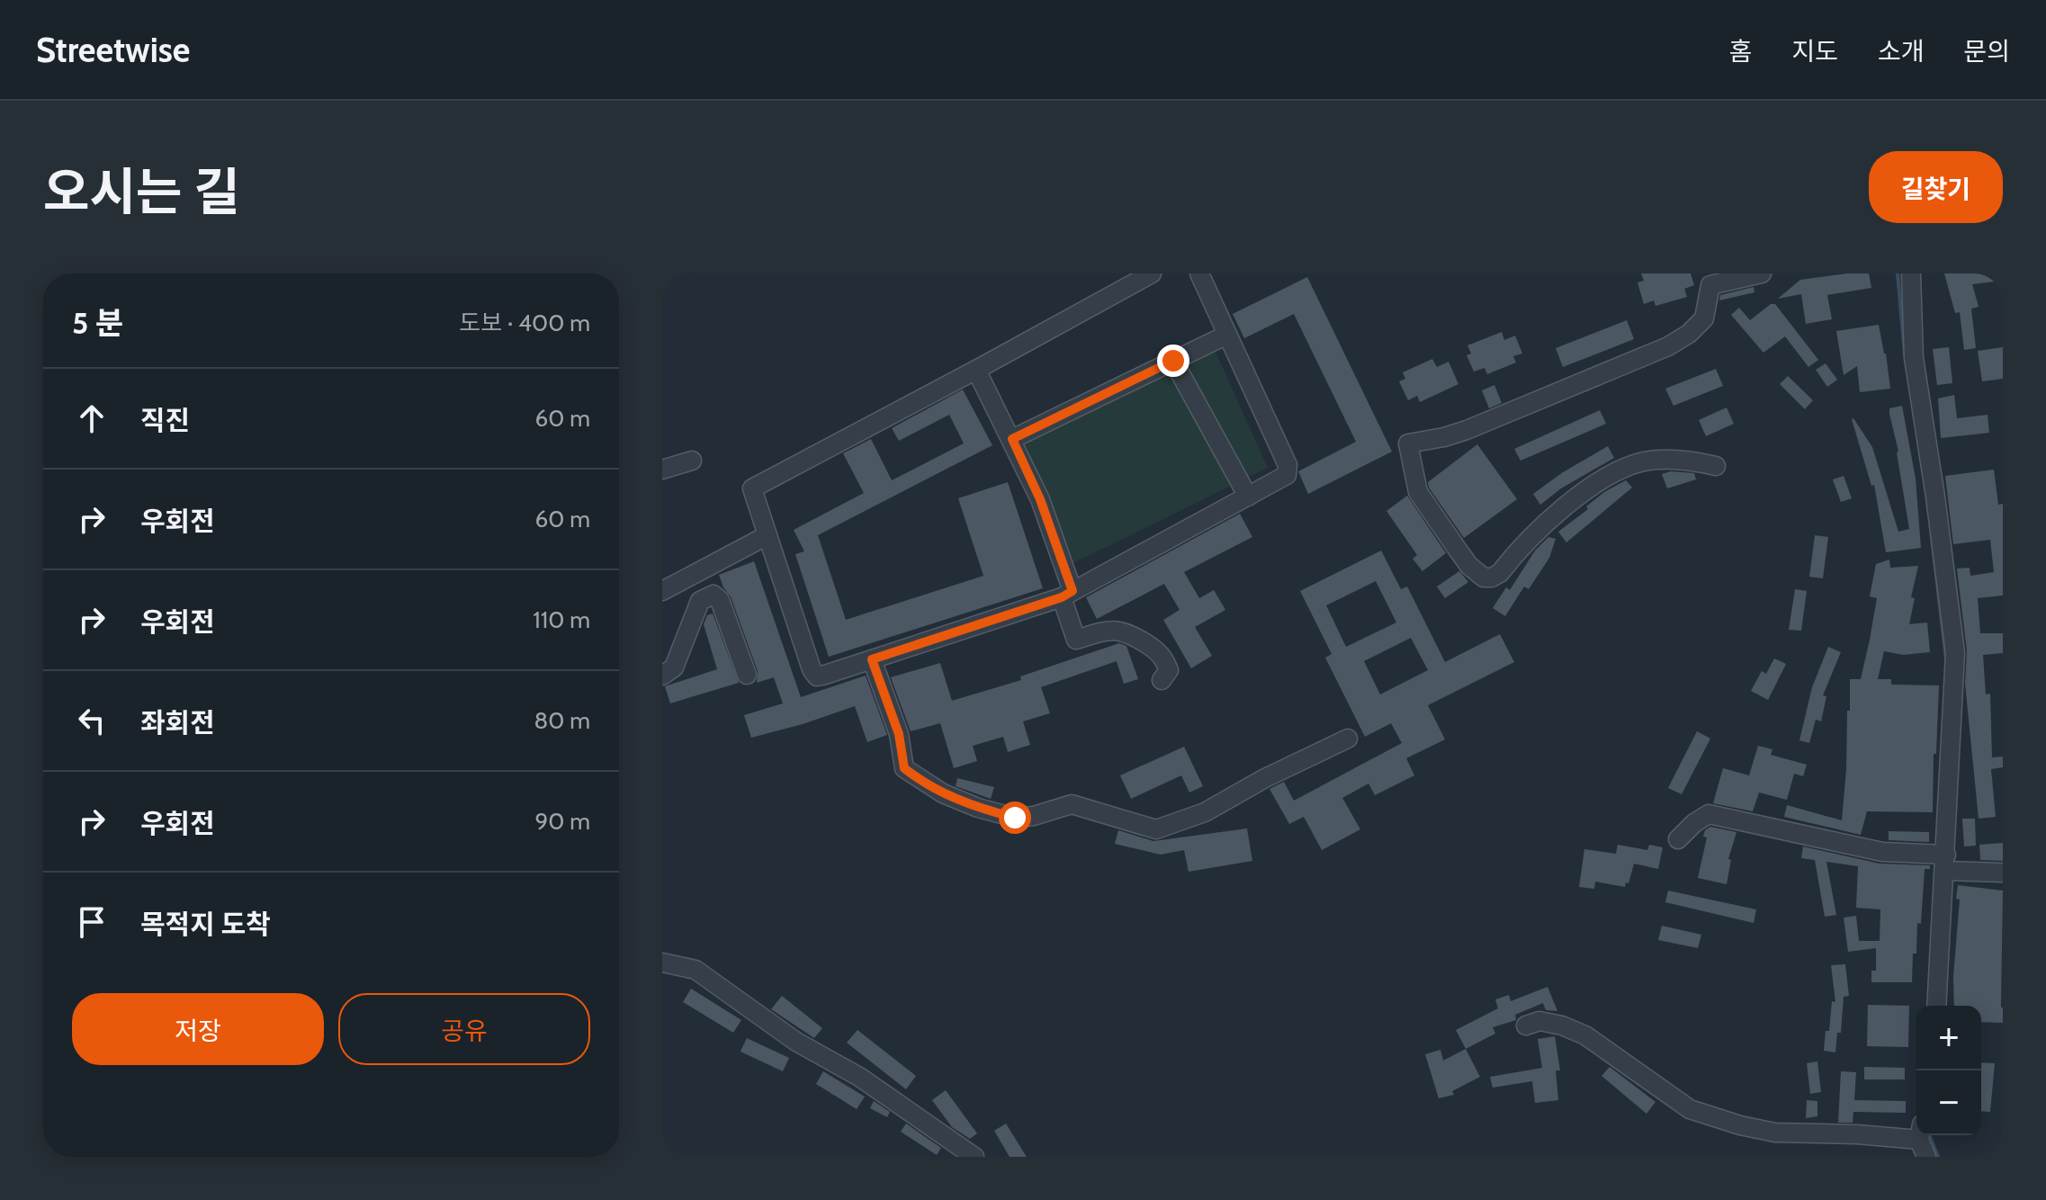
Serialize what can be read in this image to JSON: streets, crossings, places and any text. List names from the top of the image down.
{
  "page": {
    "header": "Streetwise",
    "nav": [
      "홈",
      "지도",
      "소개",
      "문의"
    ],
    "title": "오시는 길",
    "buttons": [
      "길찾기",
      ["저장", "공유"]
    ],
    "heading": ["5 분", "도보 · 400 m"],
    "list": [
      ["직진", "60 m"],
      ["우회전", "60 m"],
      ["우회전", "110 m"],
      ["좌회전", "80 m"],
      ["우회전", "90 m"],
      "목적지 도착"
    ],
    "map_buttons": ["+", "−"]
  }
}
